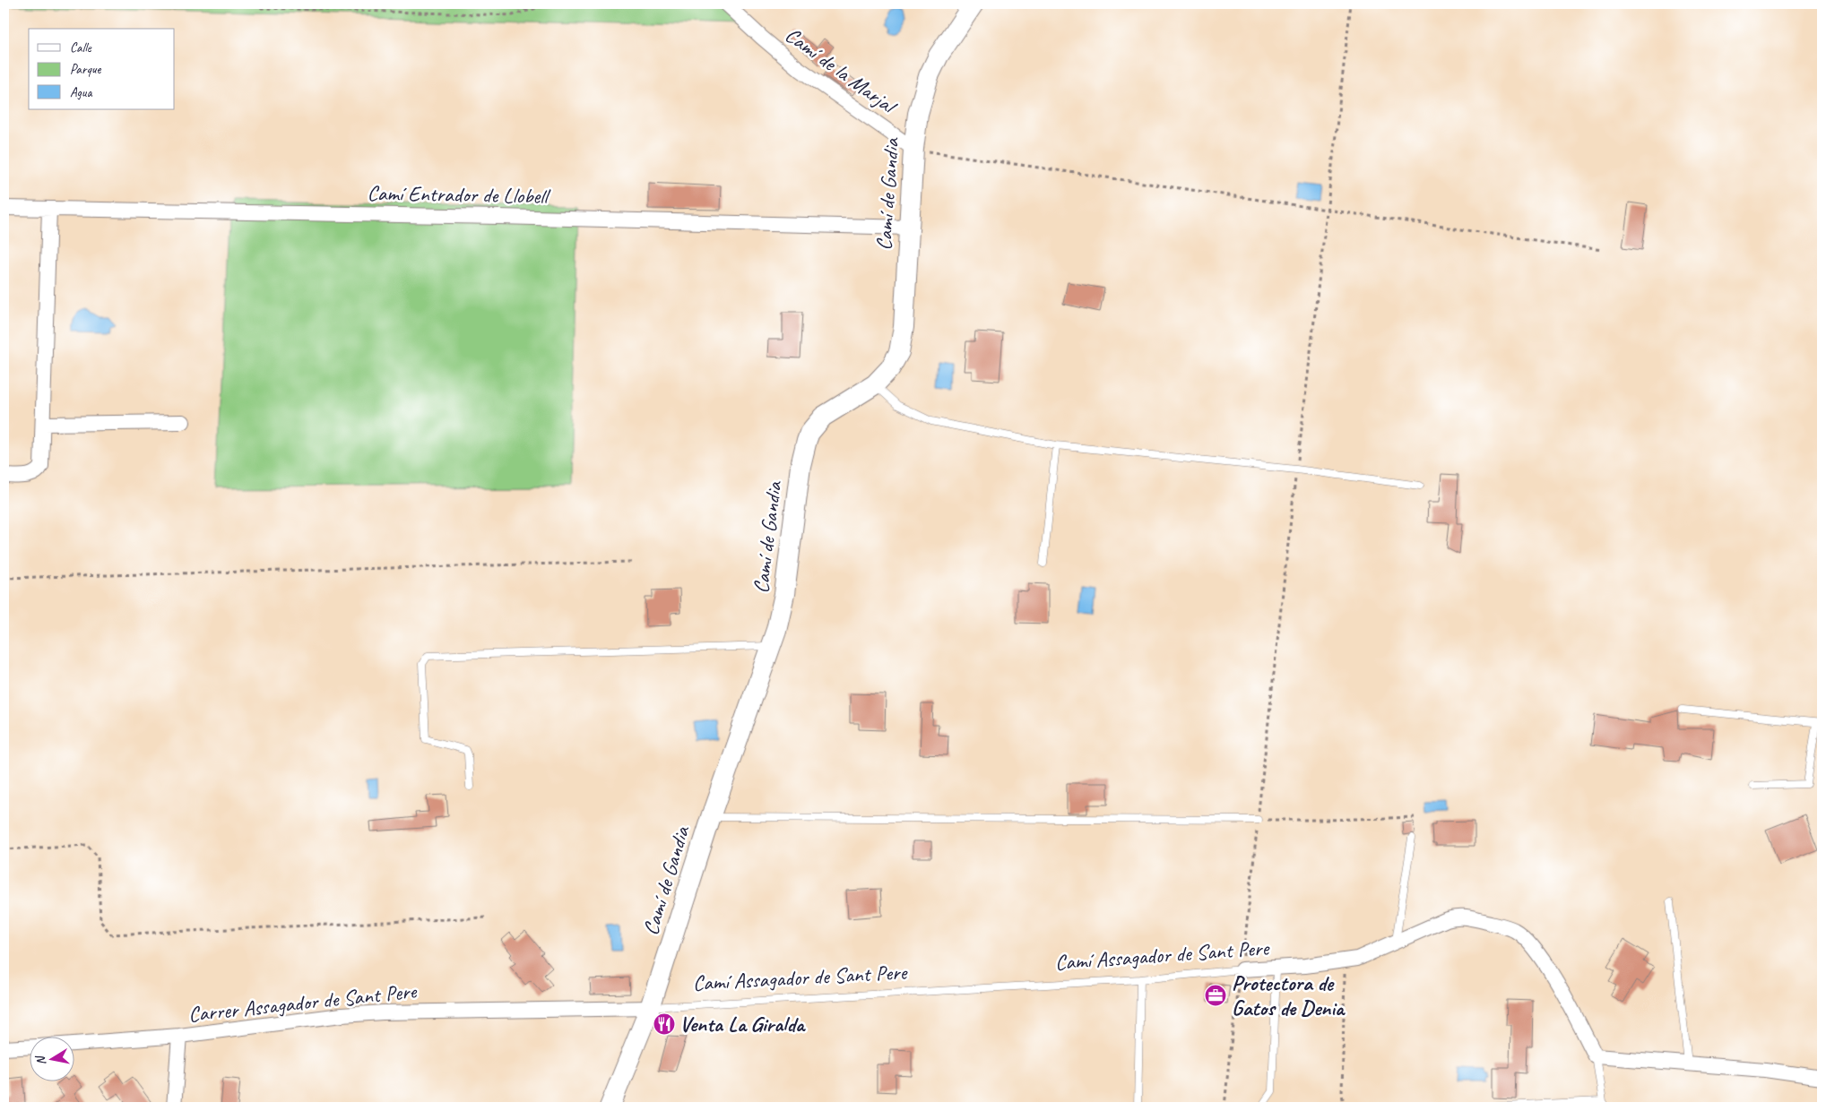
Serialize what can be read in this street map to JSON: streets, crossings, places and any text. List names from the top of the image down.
{
  "streets": {
    "main road": ["Camí de Gandia"],
    "street": [
      "Camí de la Marjal",
      "Camí Entrador de Llobell",
      "Camí Assagador de Sant Pere",
      "Carrer Assagador de Sant Pere"
    ]
  },
  "crossings": [
    ["Camí de la Marjal", "Camí de Gandia"],
    ["Camí Entrador de Llobell", "Camí de Gandia"],
    ["Camí de Gandia", "Camí Assagador de Sant Pere"],
    ["Camí de Gandia", "Carrer Assagador de Sant Pere"],
    ["Camí Assagador de Sant Pere", "Carrer Assagador de Sant Pere"]
  ],
  "places": {
    "office": ["Protectora de Gatos de Denia"],
    "restaurant": ["Venta La Giralda"]
  },
  "legend": ["Calle", "Parque", "Agua"],
  "north": "left"
}
